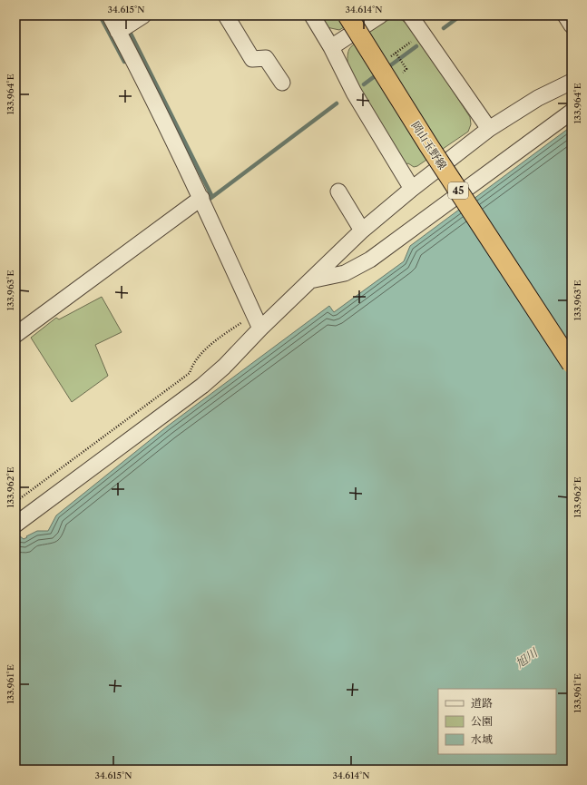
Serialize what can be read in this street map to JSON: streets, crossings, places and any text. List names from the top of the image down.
{
  "streets": {
    "main road": ["岡山玉野線", "45"]
  },
  "water": ["旭川"],
  "legend": ["道路", "公園", "水域"],
  "coordinates": [
    "34.615°N",
    "34.614°N",
    "133.964°E",
    "133.963°E",
    "133.962°E",
    "133.961°E"
  ]
}
